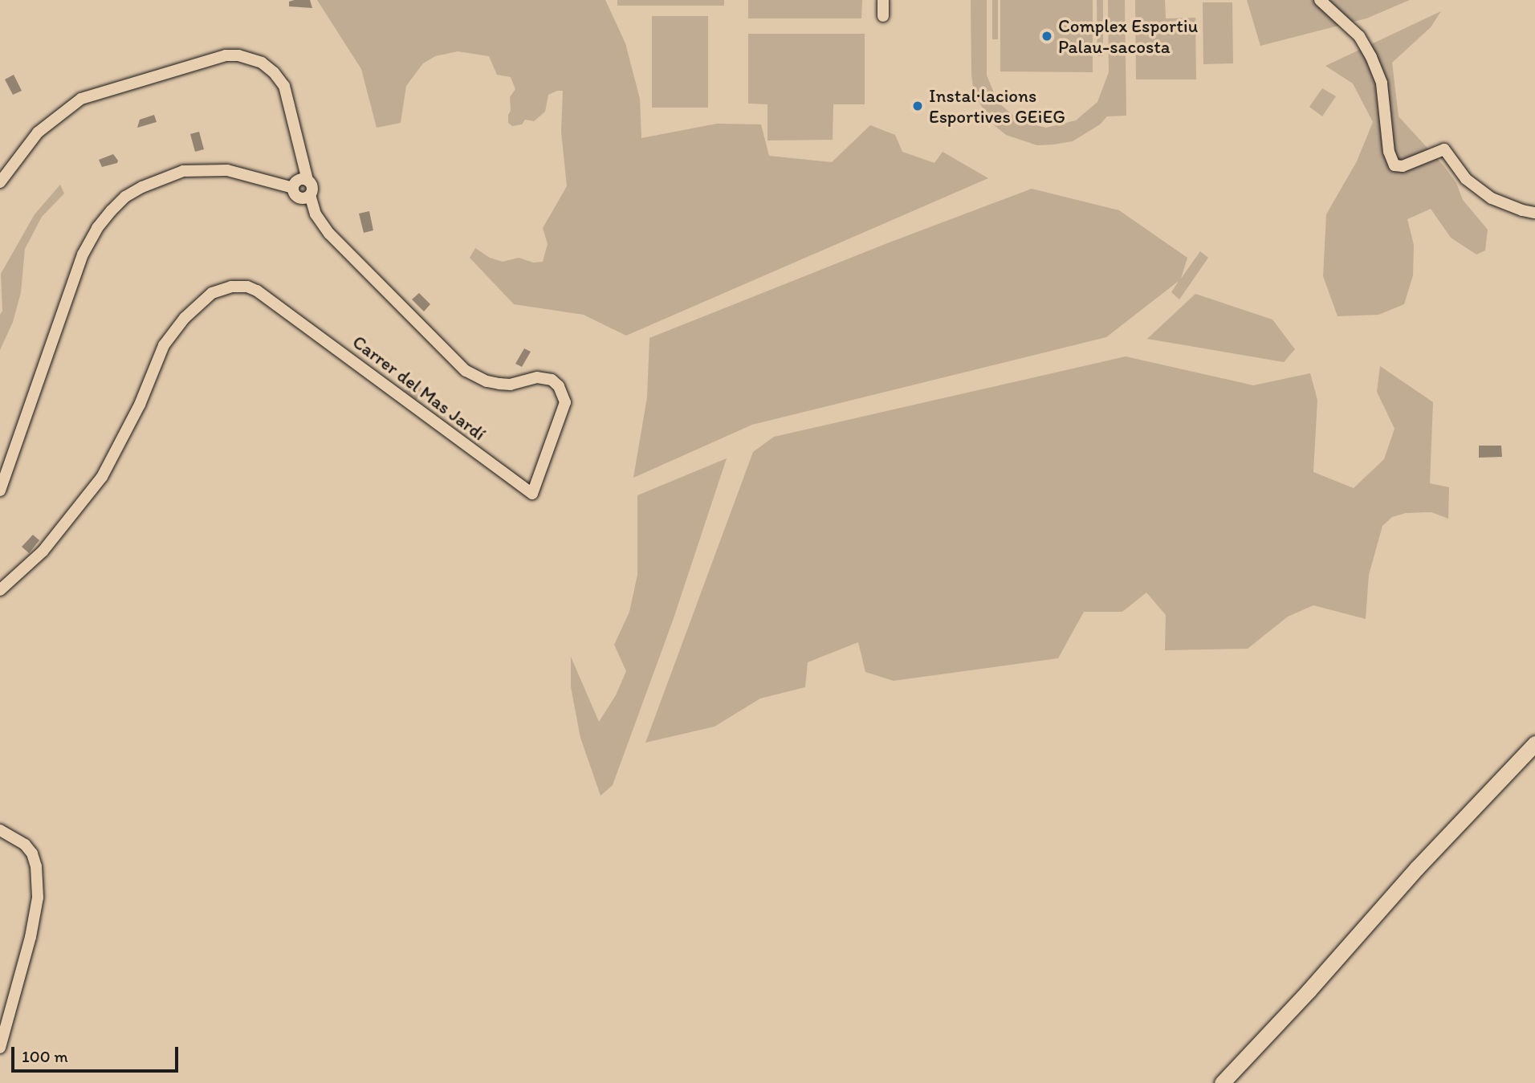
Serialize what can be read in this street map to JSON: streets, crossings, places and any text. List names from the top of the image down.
{
  "streets": {
    "street": ["Carrer del Mas Jardí"]
  },
  "places": ["Complex Esportiu Palau-sacosta", "Instal·lacions Esportives GEiEG"],
  "scale_bar": "100 m"
}
